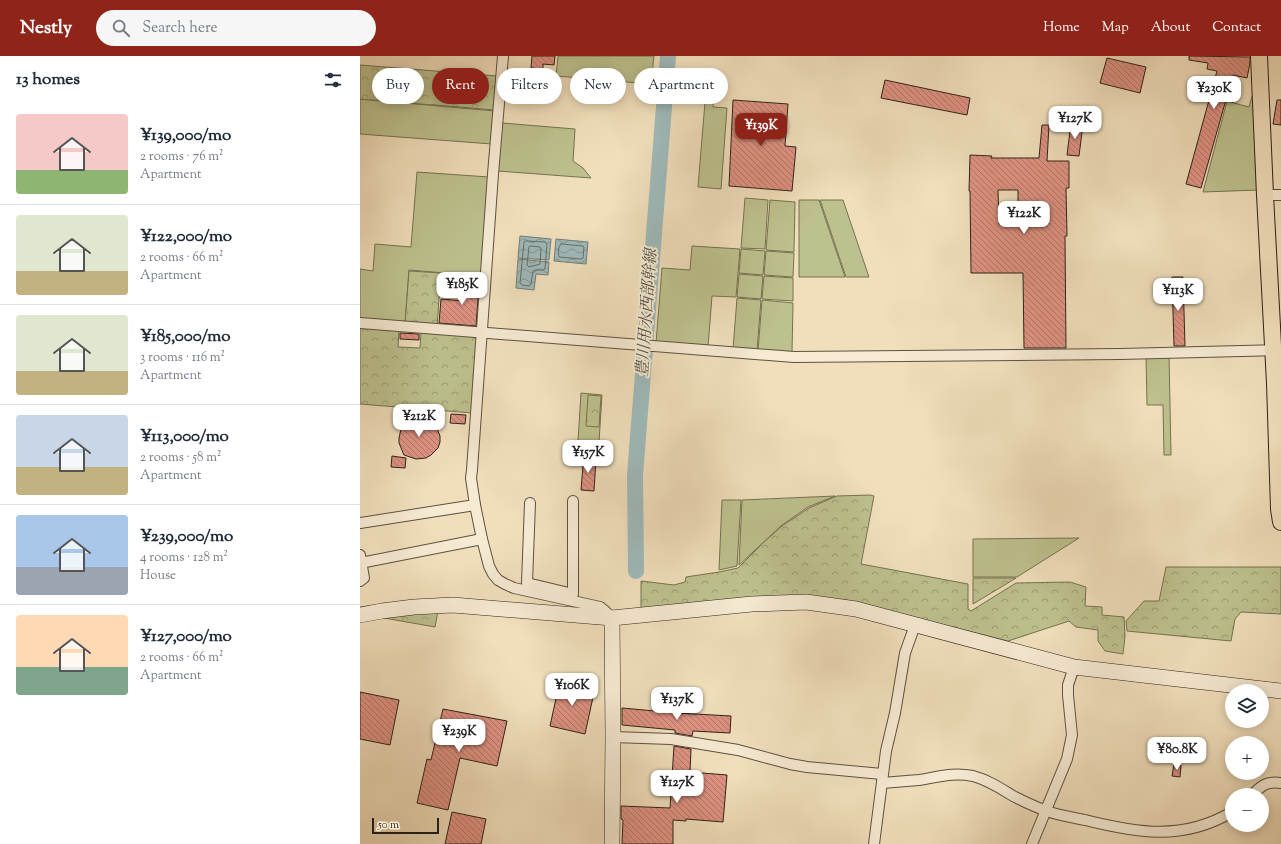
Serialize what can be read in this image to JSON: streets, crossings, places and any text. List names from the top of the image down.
{
  "water": ["豊川用水西部幹線"],
  "scale_bar": "50 m",
  "page": {
    "header": "Nestly",
    "search": "Search here",
    "nav": [
      "Home",
      "Map",
      "About",
      "Contact"
    ],
    "heading": "13 homes",
    "chip": [
      "Buy",
      "Rent",
      "Filters",
      "New",
      "Apartment"
    ],
    "price": [
      "¥230K",
      "¥127K",
      "¥139K",
      "¥122K",
      "¥185K",
      "¥113K",
      "¥212K",
      "¥157K",
      "¥106K",
      "¥137K",
      "¥239K",
      "¥80.8K",
      "¥127K"
    ],
    "list": [
      {
        "name": "¥139,000/mo",
        "note": "2 rooms · 76 m² · Apartment"
      },
      {
        "name": "¥122,000/mo",
        "note": "2 rooms · 66 m² · Apartment"
      },
      {
        "name": "¥185,000/mo",
        "note": "3 rooms · 116 m² · Apartment"
      },
      {
        "name": "¥113,000/mo",
        "note": "2 rooms · 58 m² · Apartment"
      },
      {
        "name": "¥239,000/mo",
        "note": "4 rooms · 128 m² · House"
      },
      {
        "name": "¥127,000/mo",
        "note": "2 rooms · 66 m² · Apartment"
      }
    ],
    "map_buttons": ["+", "−"],
    "scale": "50 m"
  }
}
